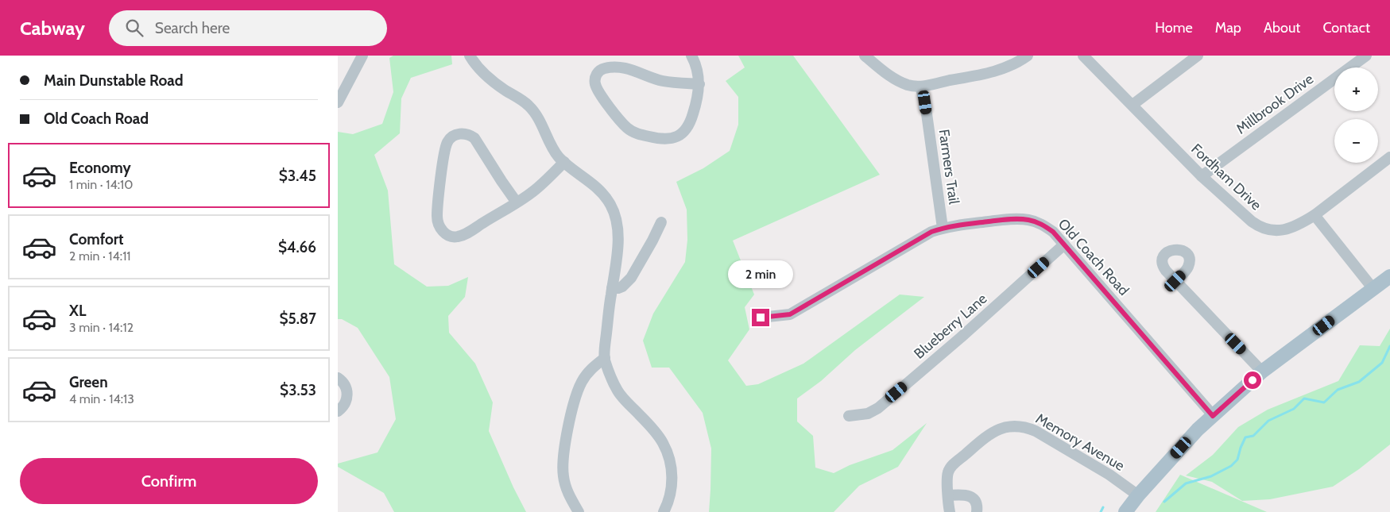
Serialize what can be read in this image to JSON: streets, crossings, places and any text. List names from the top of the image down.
{
  "streets": {
    "street": [
      "Millbrook Drive",
      "Farmers Trail",
      "Fordham Drive",
      "Old Coach Road",
      "Blueberry Lane",
      "Memory Avenue"
    ]
  },
  "crossings": [
    ["Millbrook Drive", "Fordham Drive"],
    ["Farmers Trail", "Old Coach Road"],
    ["Old Coach Road", "Blueberry Lane"]
  ],
  "page": {
    "header": "Cabway",
    "search": "Search here",
    "nav": [
      "Home",
      "Map",
      "About",
      "Contact"
    ],
    "banner": ["Main Dunstable Road", "Old Coach Road"],
    "map_buttons": ["+", "−"],
    "list": [
      {
        "name": "Economy",
        "note": "1 min · 14:10",
        "value": "$3.45"
      },
      {
        "name": "Comfort",
        "note": "2 min · 14:11",
        "value": "$4.66"
      },
      {
        "name": "XL",
        "note": "3 min · 14:12",
        "value": "$5.87"
      },
      {
        "name": "Green",
        "note": "4 min · 14:13",
        "value": "$3.53"
      }
    ],
    "bubble": "2 min",
    "buttons": "Confirm"
  }
}
